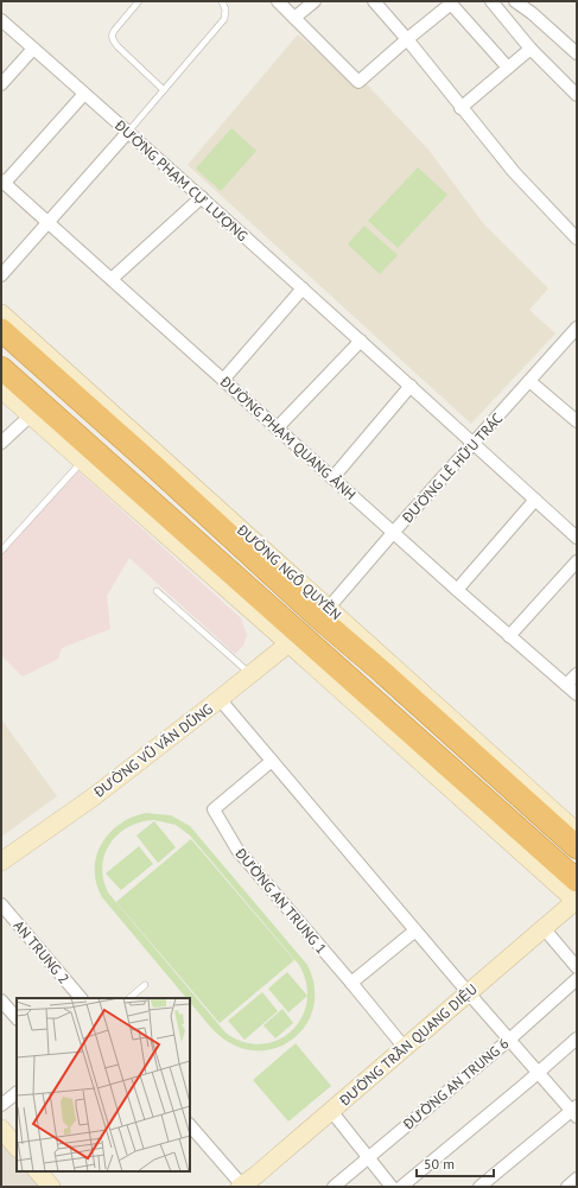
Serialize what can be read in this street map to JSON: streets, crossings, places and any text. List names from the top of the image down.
{
  "streets": {
    "highway": ["ĐƯỜNG NGÔ QUYỀN"],
    "street": [
      "ĐƯỜNG PHẠM CỰ LƯỢNG",
      "ĐƯỜNG PHẠM QUANG ẢNH",
      "ĐƯỜNG LÊ HỮU TRÁC",
      "ĐƯỜNG VŨ VĂN DŨNG",
      "ĐƯỜNG AN TRUNG 1",
      "AN TRUNG 2",
      "ĐƯỜNG TRẦN QUANG DIỆU",
      "ĐƯỜNG AN TRUNG 6"
    ]
  },
  "crossings": [
    ["ĐƯỜNG PHẠM CỰ LƯỢNG", "ĐƯỜNG LÊ HỮU TRÁC"],
    ["ĐƯỜNG PHẠM QUANG ẢNH", "ĐƯỜNG LÊ HỮU TRÁC"],
    ["ĐƯỜNG LÊ HỮU TRÁC", "ĐƯỜNG NGÔ QUYỀN"]
  ],
  "scale_bar": "50 m"
}
